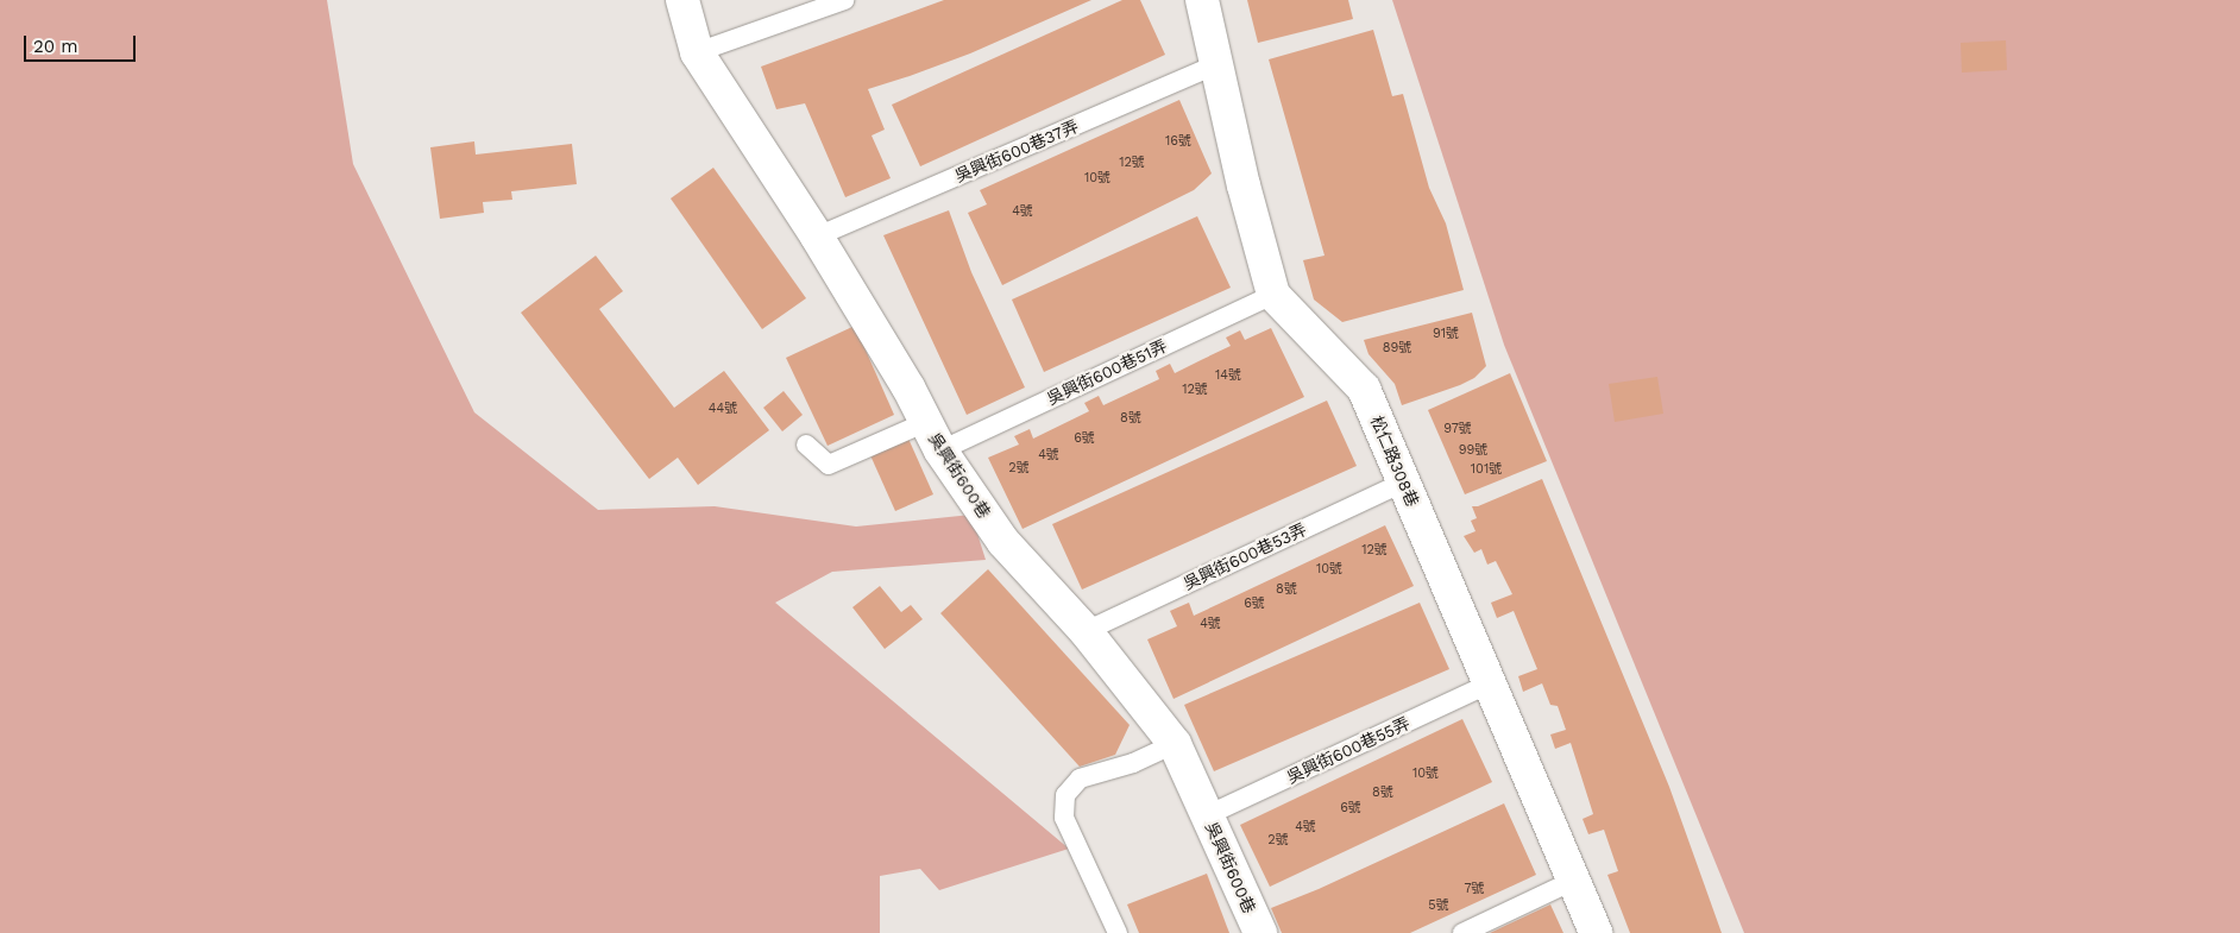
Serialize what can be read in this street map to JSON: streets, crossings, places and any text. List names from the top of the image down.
{
  "streets": {
    "street": ["松仁路308巷", "吳興街600巷"],
    "lane": [
      "吳興街600巷37弄",
      "吳興街600巷51弄",
      "吳興街600巷53弄",
      "吳興街600巷55弄"
    ]
  },
  "crossings": [
    ["吳興街600巷37弄", "松仁路308巷"],
    ["吳興街600巷37弄", "吳興街600巷"],
    ["吳興街600巷51弄", "松仁路308巷"],
    ["吳興街600巷51弄", "吳興街600巷"],
    ["松仁路308巷", "吳興街600巷53弄"],
    ["松仁路308巷", "吳興街600巷55弄"],
    ["吳興街600巷", "吳興街600巷53弄"],
    ["吳興街600巷", "吳興街600巷55弄"]
  ],
  "house_numbers": [
    "16號",
    "12號",
    "10號",
    "4號",
    "91號",
    "89號",
    "14號",
    "12號",
    "44號",
    "8號",
    "97號",
    "6號",
    "99號",
    "4號",
    "2號",
    "101號",
    "12號",
    "10號",
    "8號",
    "6號",
    "4號",
    "10號",
    "8號",
    "6號",
    "4號",
    "2號",
    "7號",
    "5號"
  ],
  "scale_bar": "20 m"
}
